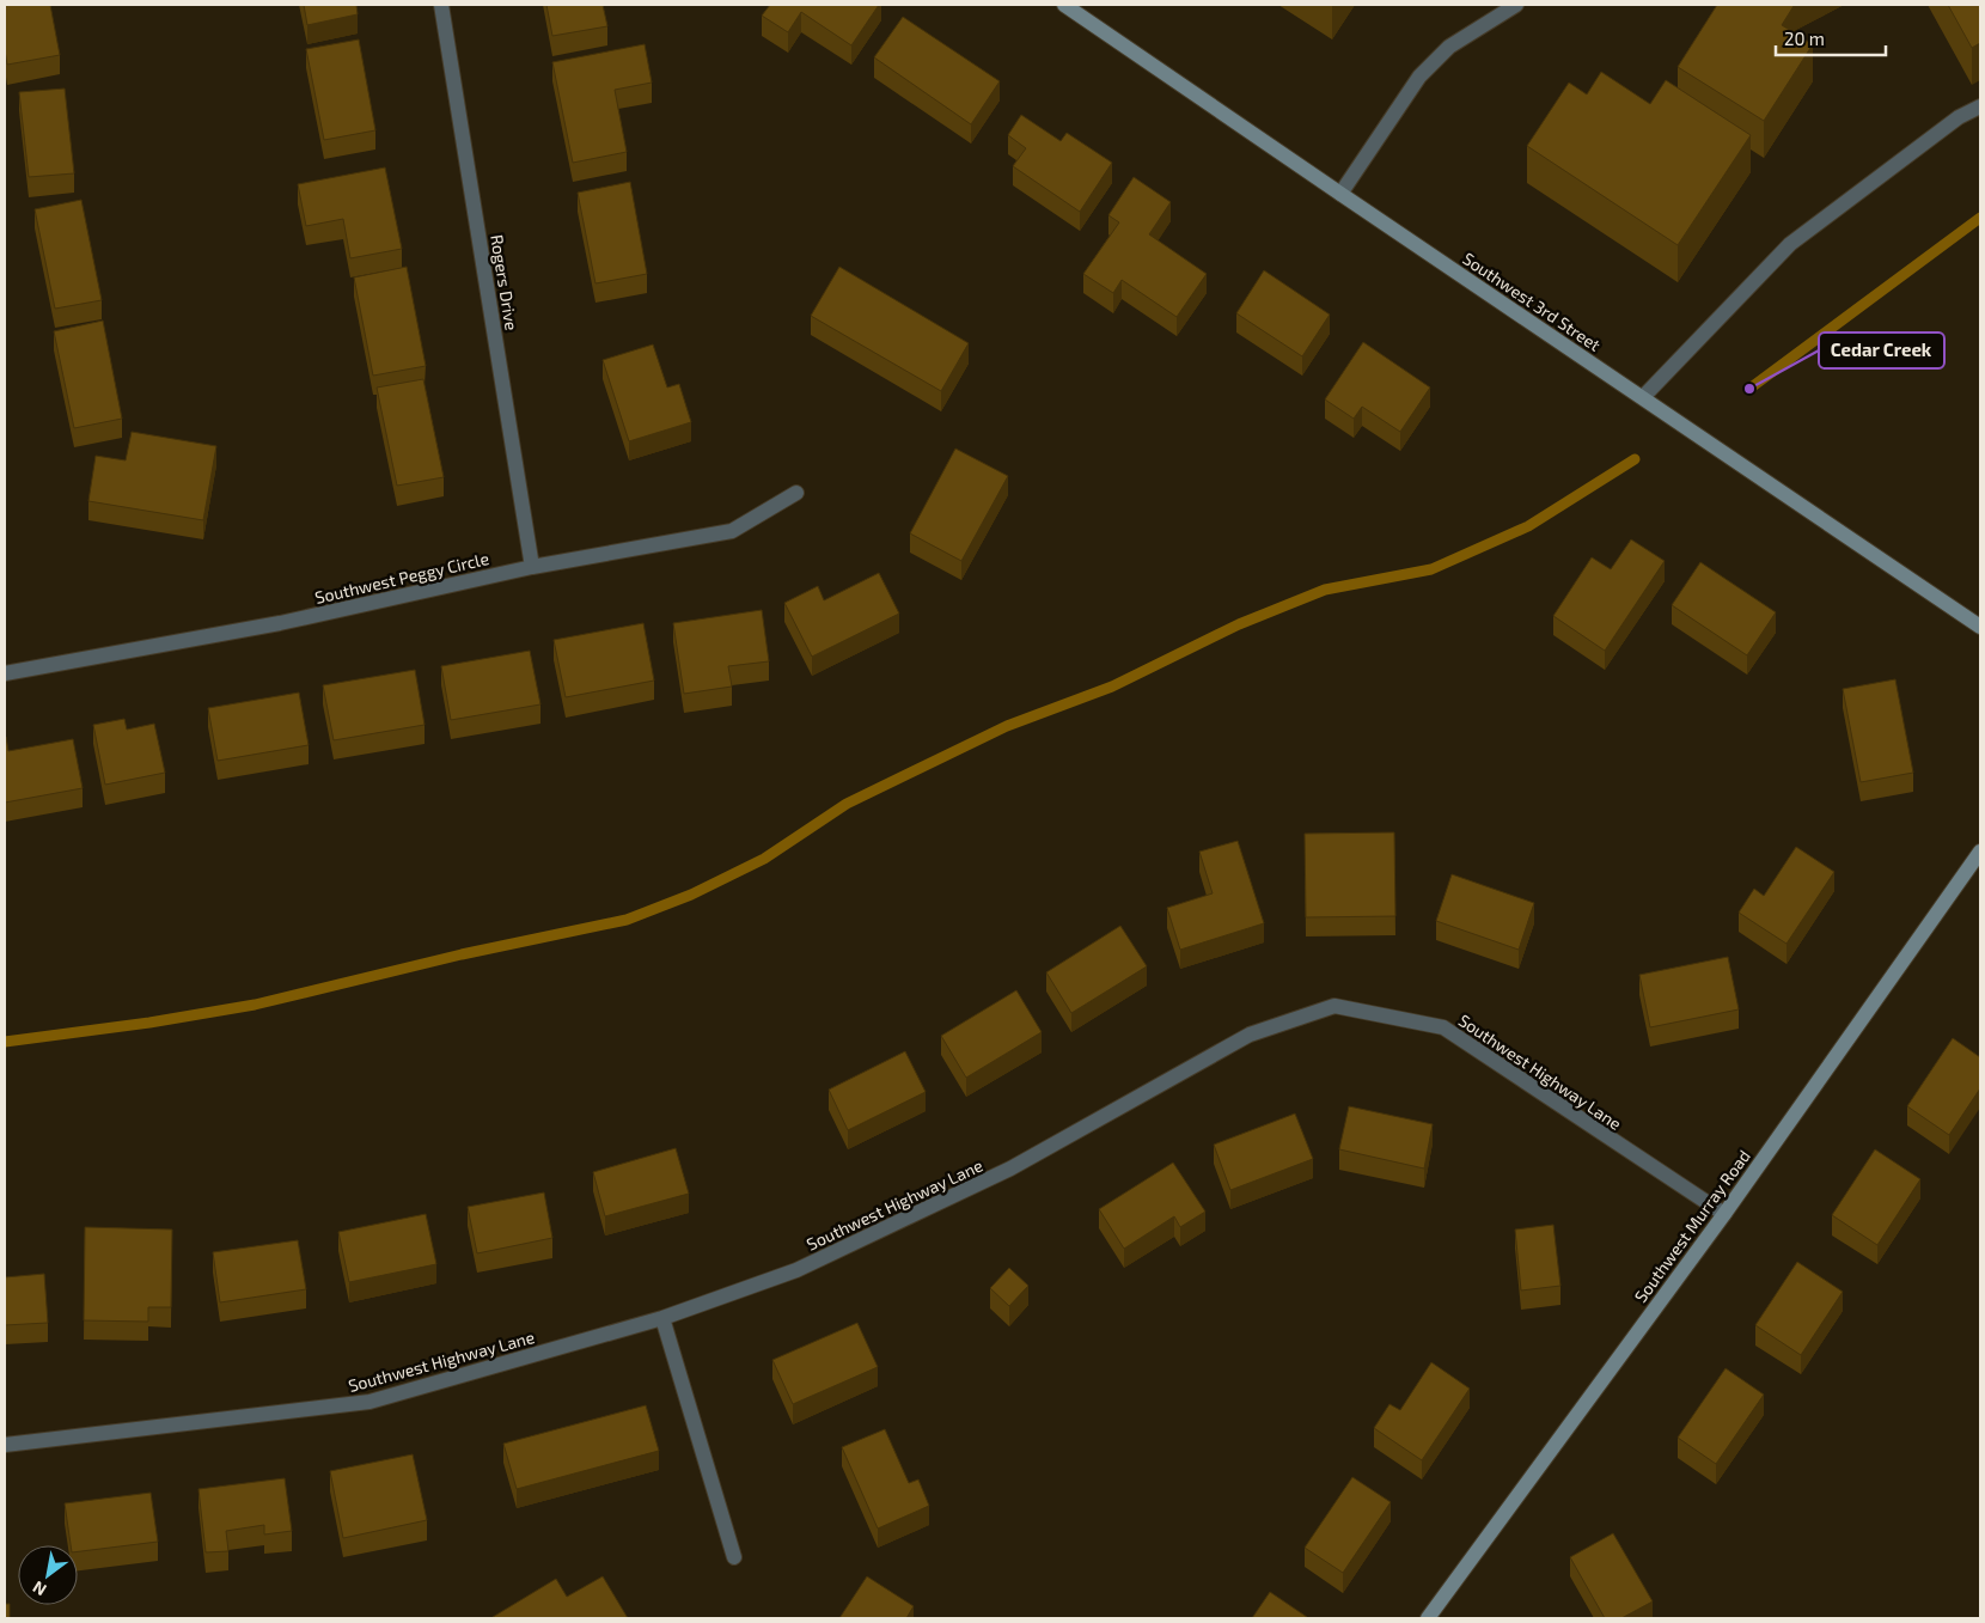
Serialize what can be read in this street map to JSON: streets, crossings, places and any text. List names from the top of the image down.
{
  "streets": {
    "main road": ["Southwest 3rd Street", "Southwest Murray Road"],
    "street": ["Rogers Drive", "Southwest Peggy Circle", "Southwest Highway Lane"]
  },
  "crossings": [
    ["Rogers Drive", "Southwest Peggy Circle"],
    ["Southwest Highway Lane", "Southwest Murray Road"]
  ],
  "places": ["Cedar Creek"],
  "scale_bar": "20 m",
  "north": "bottom left"
}
